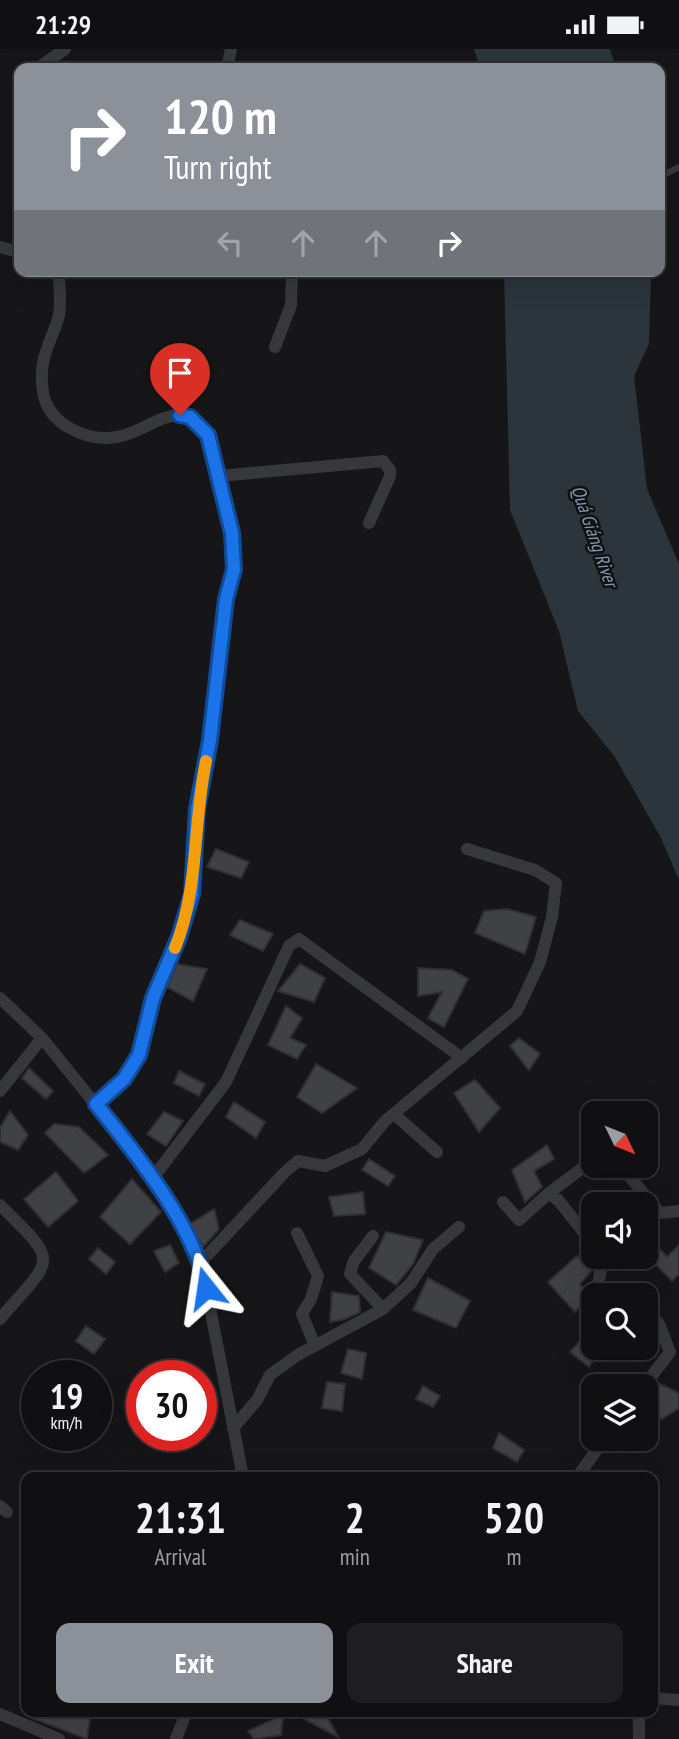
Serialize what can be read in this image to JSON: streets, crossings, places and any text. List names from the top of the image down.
{
  "water": ["Quá Giáng River"],
  "north": "bottom right",
  "page": {
    "status": "21:29",
    "turn": ["120 m", "Turn right"],
    "speed": "19 km/h",
    "limit": "30",
    "eta": [
      "21:31",
      "Arrival",
      "2",
      "min",
      "520",
      "m"
    ],
    "buttons": ["Exit", "Share"]
  }
}
